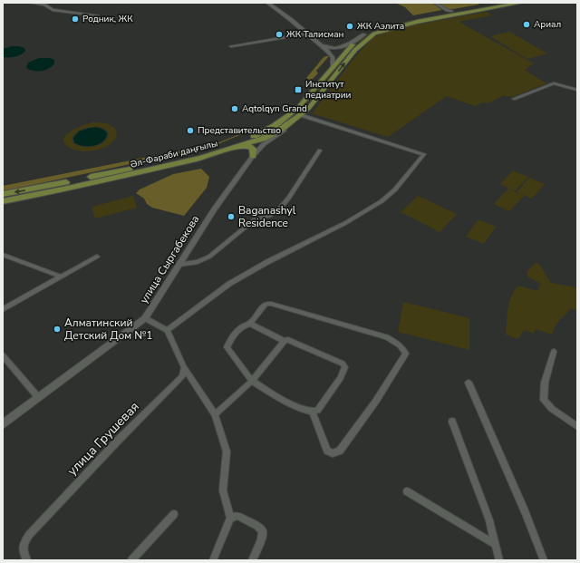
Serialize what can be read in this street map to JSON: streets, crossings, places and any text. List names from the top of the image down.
{
  "streets": {
    "main road": ["Әл-Фараби даңғылы"],
    "street": ["улица Сыргабекова", "улица Грушевая"]
  },
  "crossings": [
    ["Әл-Фараби даңғылы", "улица Сыргабекова"]
  ],
  "places": {
    "other": [
      "Родник, ЖК",
      "Ариал",
      "ЖК Аэлита",
      "ЖК Талисман",
      "Aqtolqyn Grand",
      "Представительство",
      "Baganashyl Residence",
      "Алматинский Детский Дом №1"
    ],
    "transit": ["Институт педиатрии"]
  }
}
